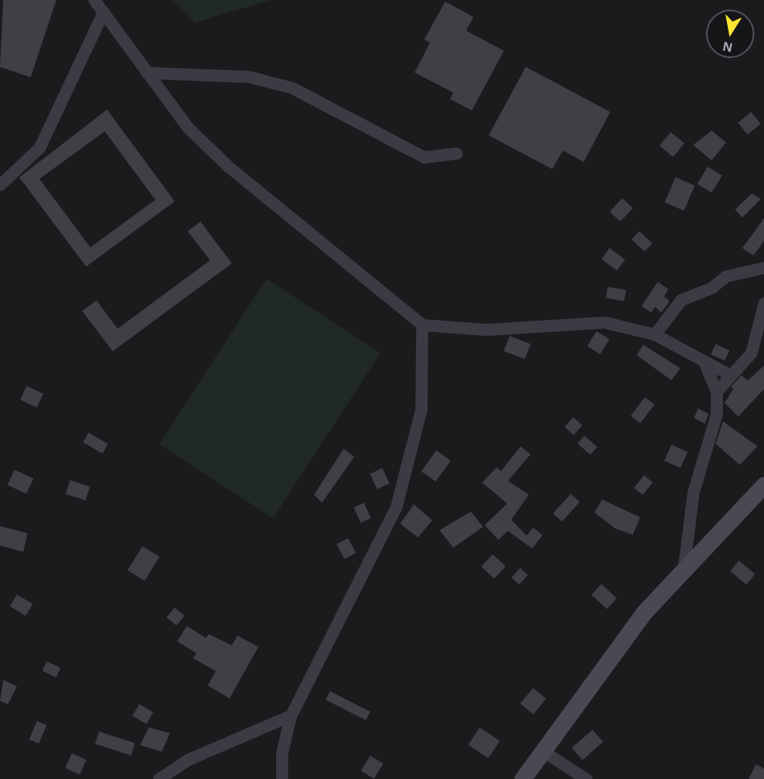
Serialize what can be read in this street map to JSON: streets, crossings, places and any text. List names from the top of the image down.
{
  "north": "bottom"
}
